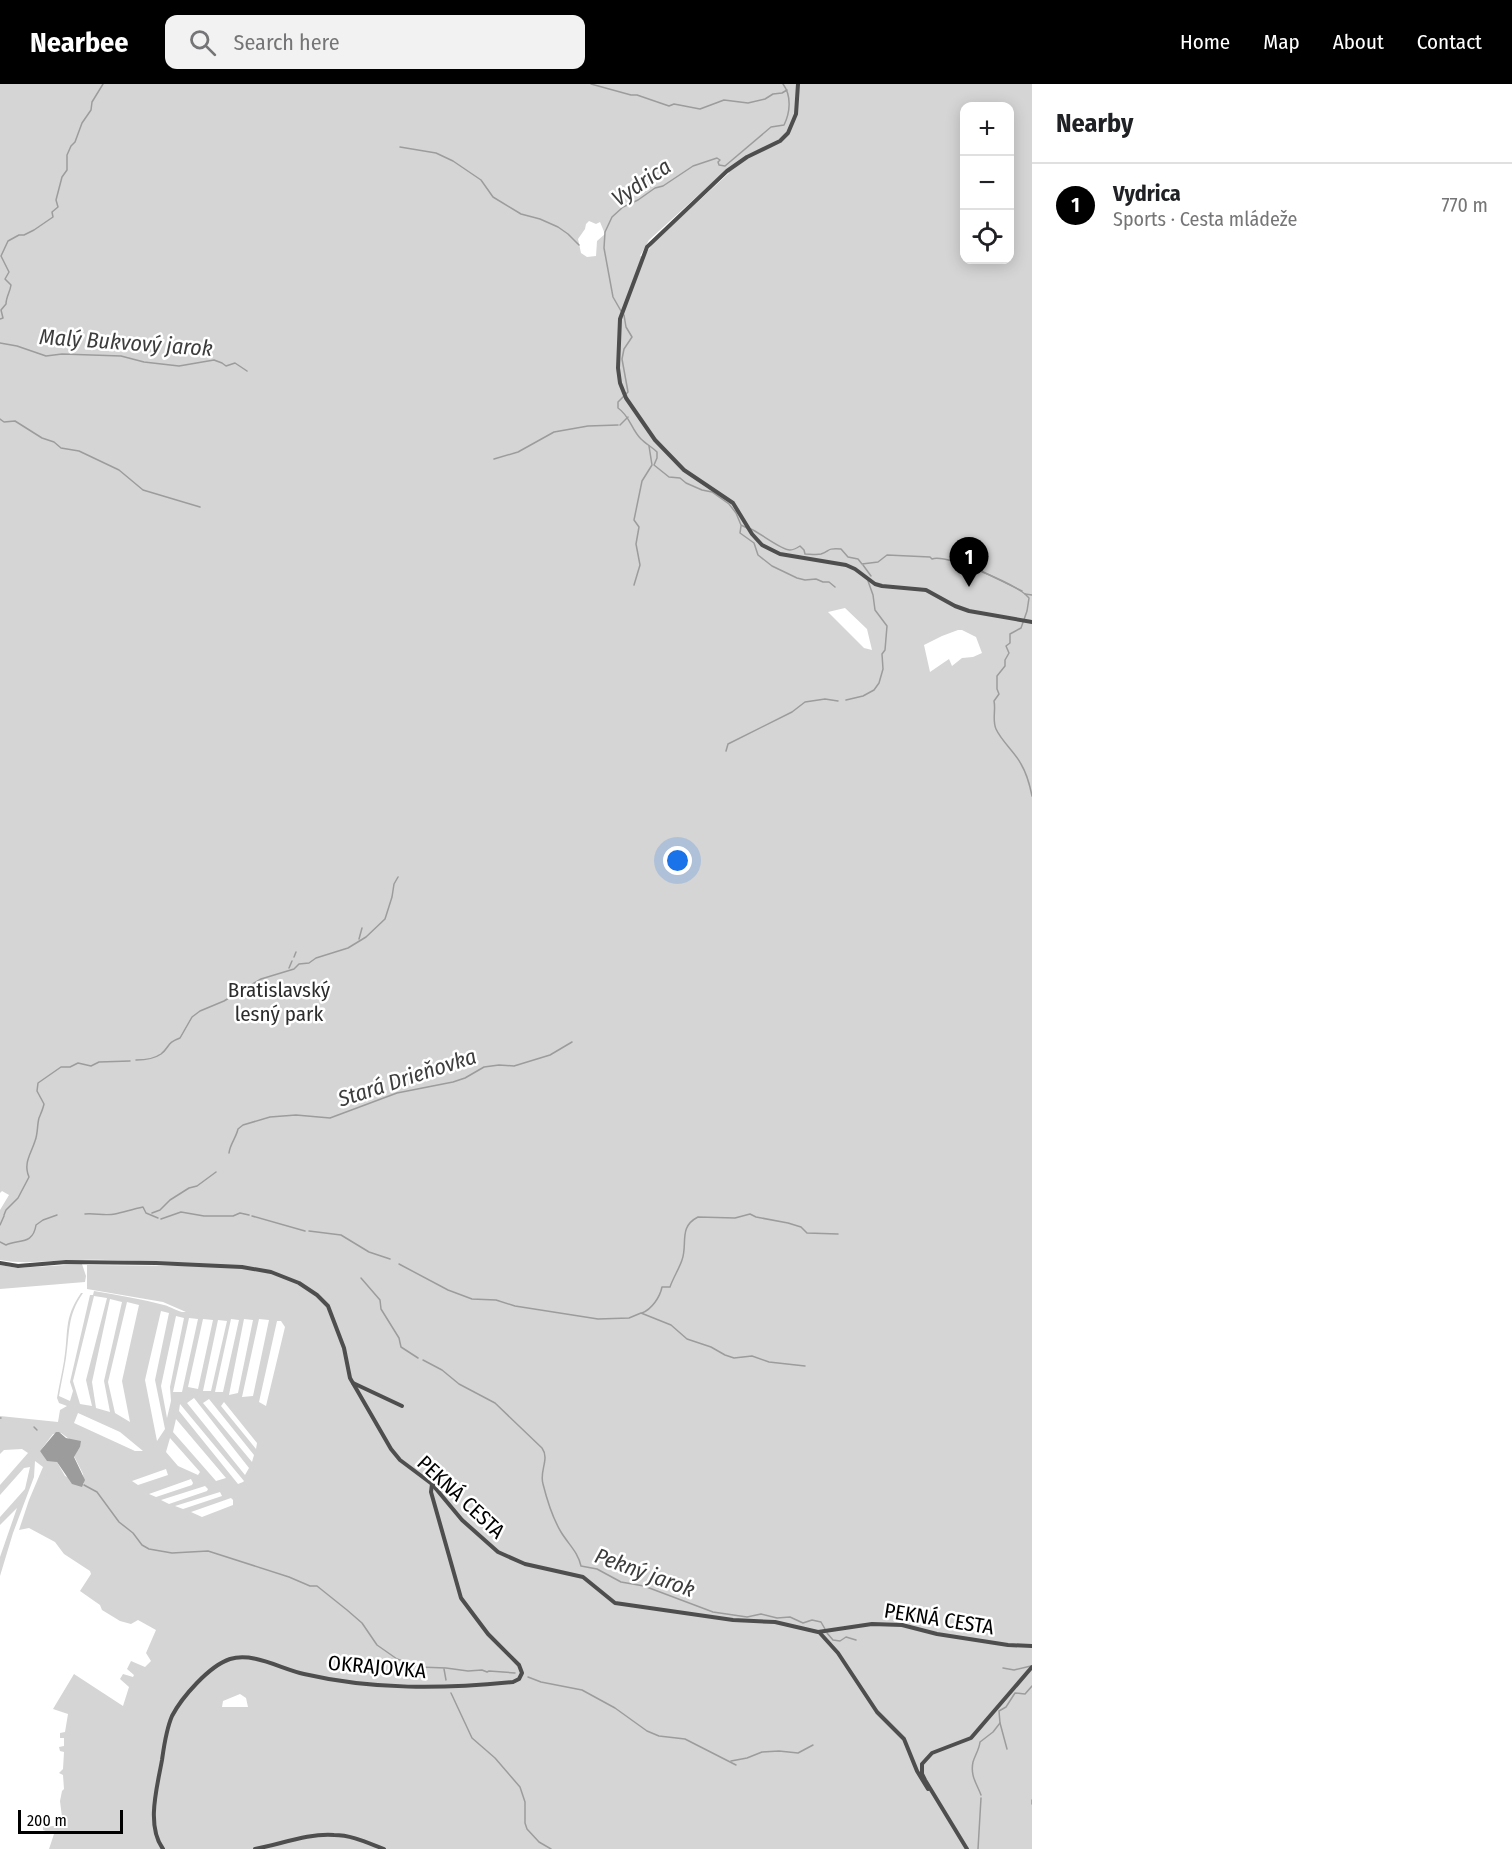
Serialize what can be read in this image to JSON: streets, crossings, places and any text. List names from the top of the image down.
{
  "streets": {
    "street": ["PEKNÁ CESTA", "OKRAJOVKA"]
  },
  "crossings": [
    ["PEKNÁ CESTA", "OKRAJOVKA"]
  ],
  "water": [
    "Vydrica",
    "Malý Bukvový jarok",
    "Stará Drieňovka",
    "Pekný jarok"
  ],
  "parks": ["Bratislavský lesný park"],
  "scale_bar": "200 m",
  "page": {
    "header": "Nearbee",
    "search": "Search here",
    "nav": [
      "Home",
      "Map",
      "About",
      "Contact"
    ],
    "heading": "Nearby",
    "map_buttons": ["+", "−"],
    "list": [
      {
        "mark": "1",
        "name": "Vydrica",
        "note": "Sports · Cesta mládeže",
        "value": "770 m"
      }
    ],
    "pins": "1",
    "scale": "200 m"
  }
}
